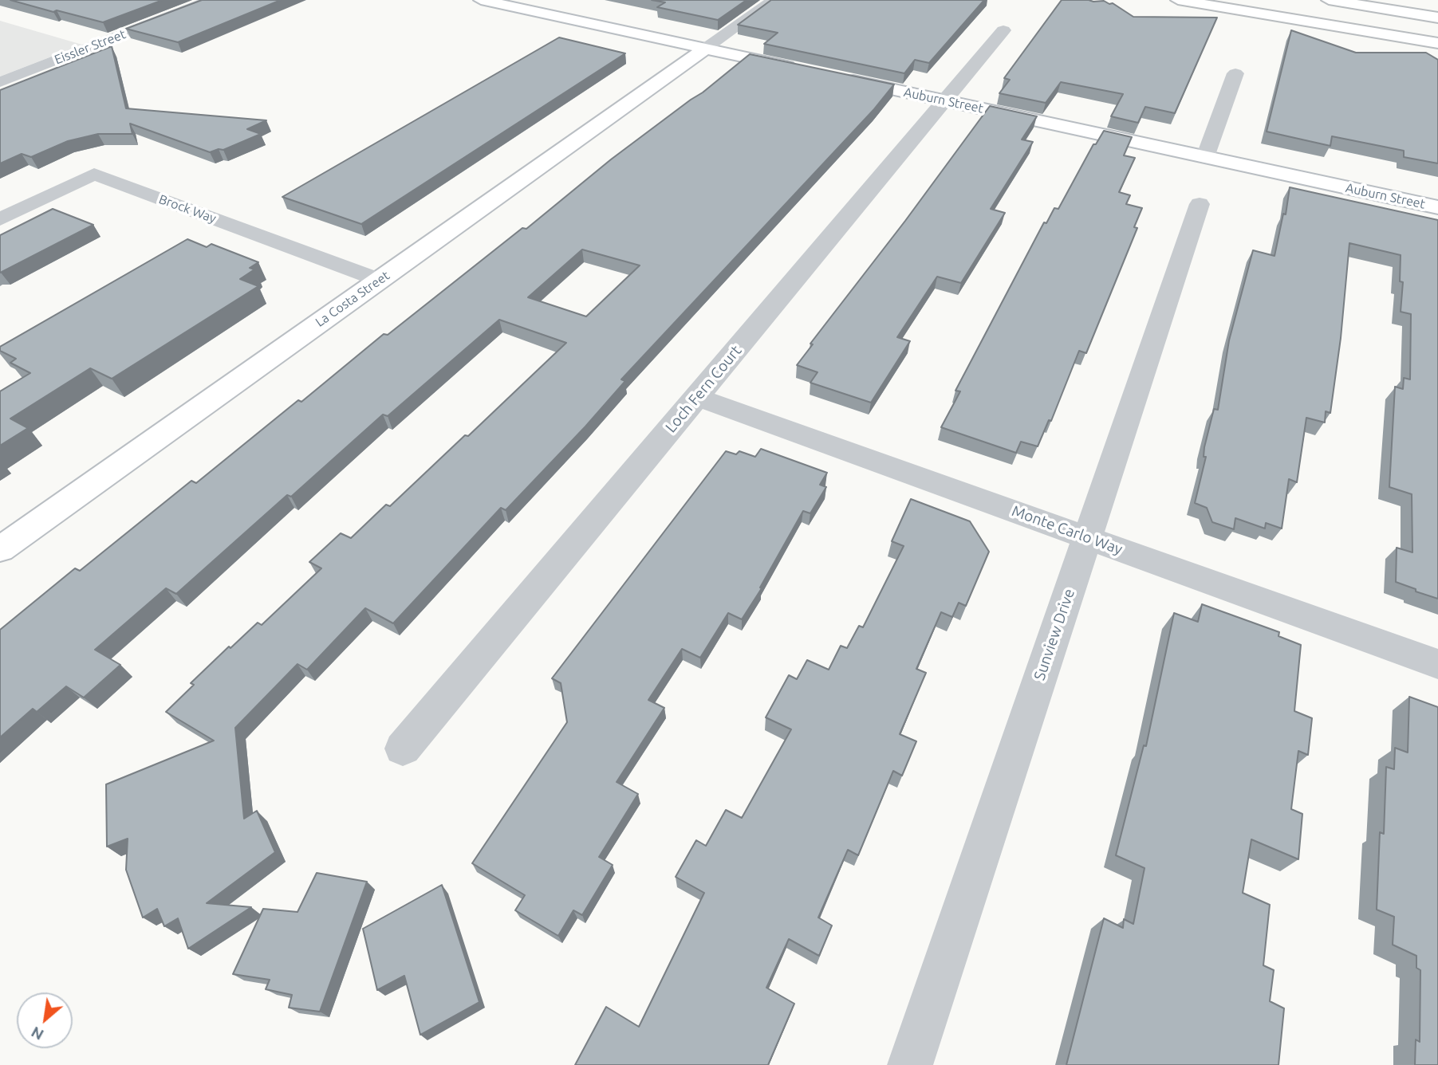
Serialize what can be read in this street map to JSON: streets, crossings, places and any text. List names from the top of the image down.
{
  "streets": {
    "main road": ["Auburn Street", "La Costa Street"],
    "street": [
      "Eissler Street",
      "Brock Way",
      "Loch Fern Court",
      "Monte Carlo Way",
      "Sunview Drive"
    ]
  },
  "crossings": [
    ["Auburn Street", "Loch Fern Court"],
    ["Brock Way", "La Costa Street"],
    ["Loch Fern Court", "Monte Carlo Way"],
    ["Monte Carlo Way", "Sunview Drive"]
  ],
  "north": "bottom left"
}
